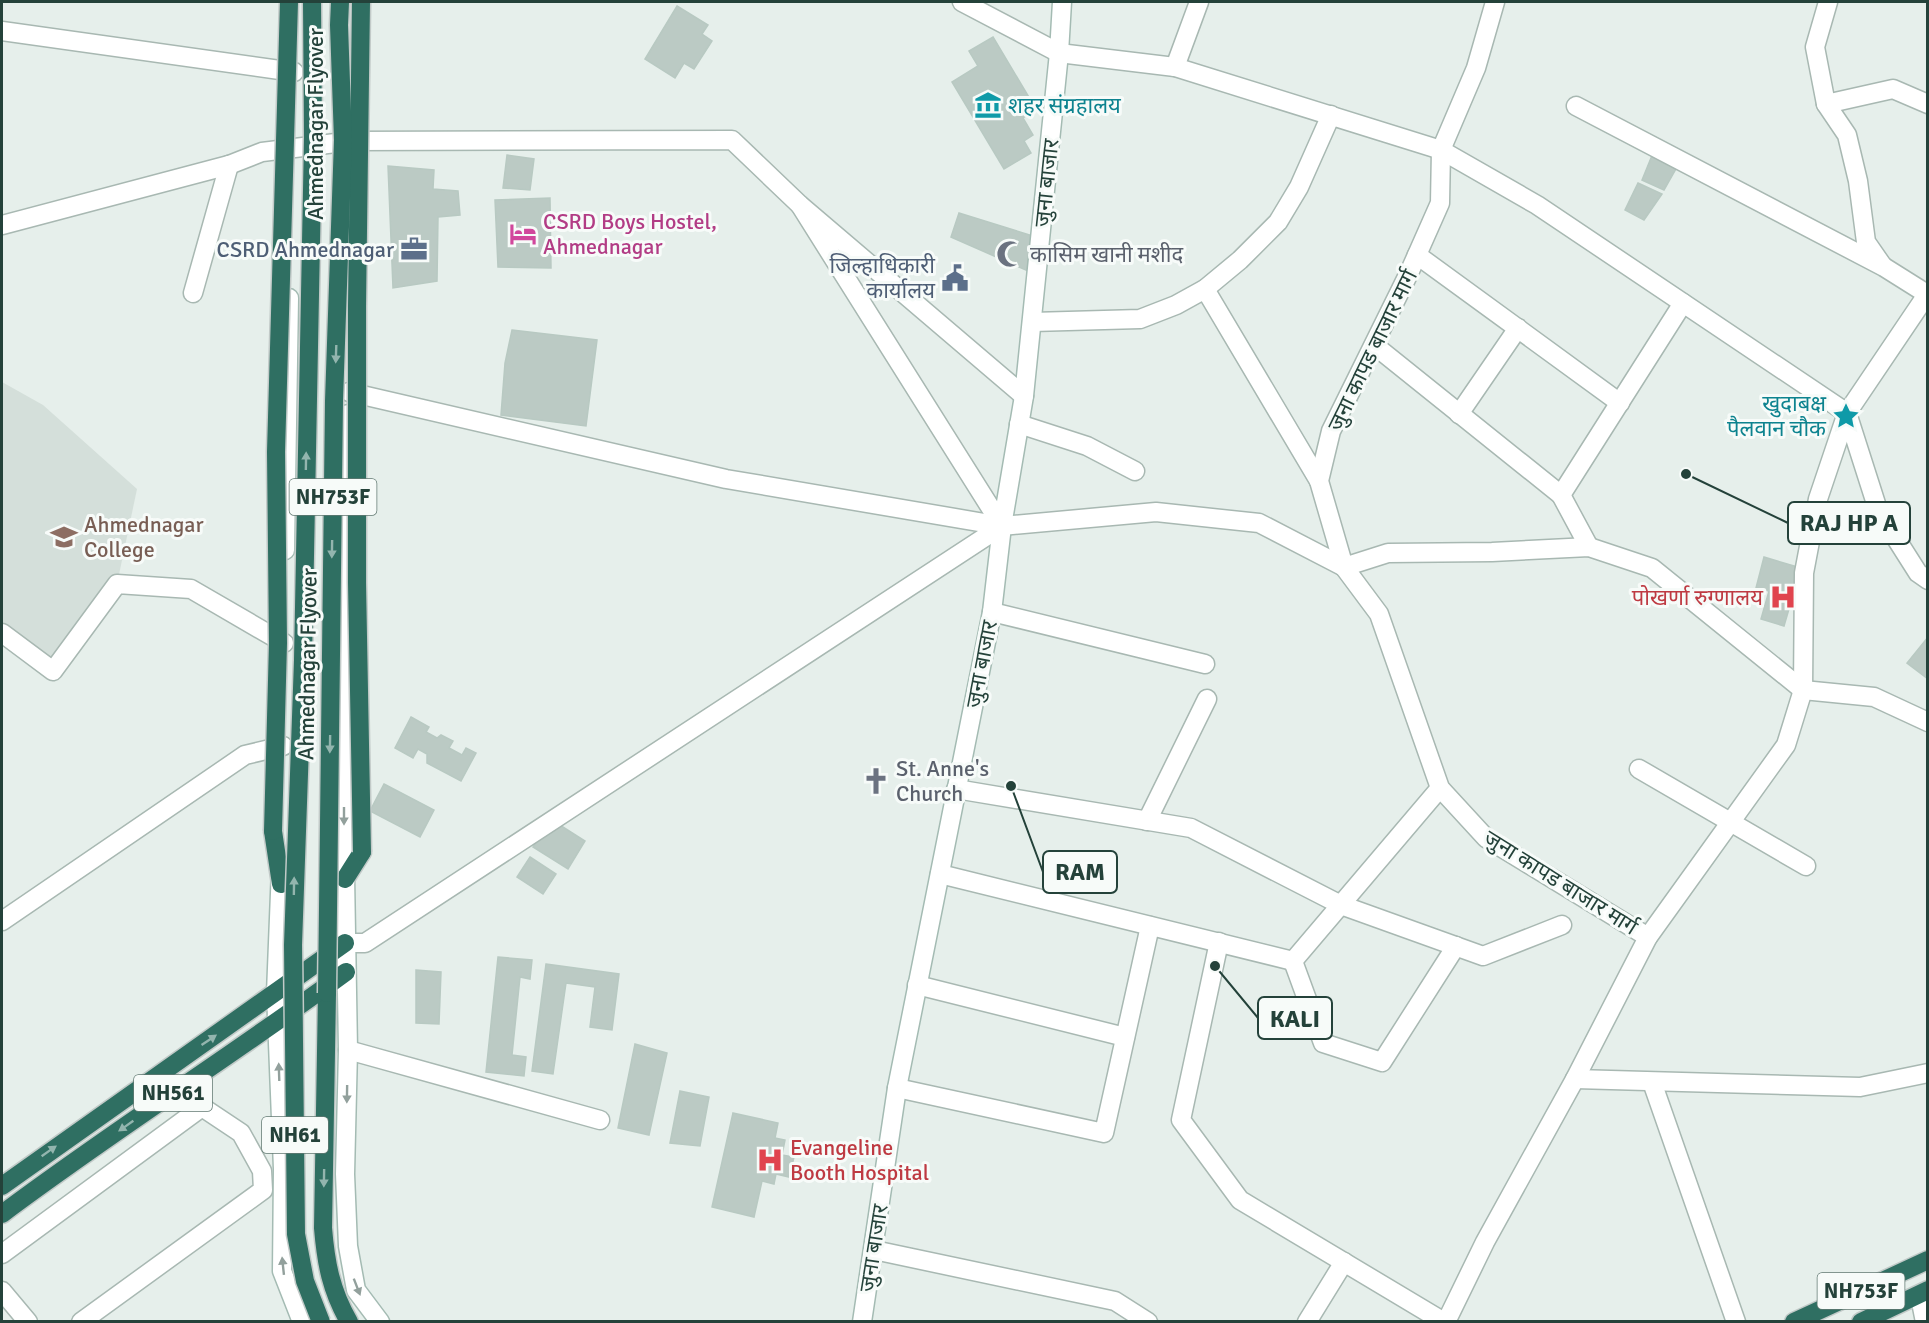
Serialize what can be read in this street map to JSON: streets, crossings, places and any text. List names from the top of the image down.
{
  "streets": {
    "highway": [
      "Ahmednagar Flyover",
      "NH753F",
      "NH561",
      "NH61"
    ],
    "street": ["जुना बाजार", "जुना कापड बाजार मार्ग"]
  },
  "places": {
    "museum": ["शहर संग्रहालय"],
    "hotel": ["CSRD Boys Hostel, Ahmednagar"],
    "office": ["CSRD Ahmednagar"],
    "mosque": ["कासिम खानी मशीद"],
    "public building": ["जिल्हाधिकारी कार्यालय"],
    "place": ["खुदाबक्ष पैलवान चौक"],
    "other": ["RAJ HP A", "RAM", "KALI"],
    "school or university": ["Ahmednagar College"],
    "hospital": ["पोखर्णा रुग्णालय", "Evangeline Booth Hospital"],
    "church": ["St. Anne's Church"]
  }
}
